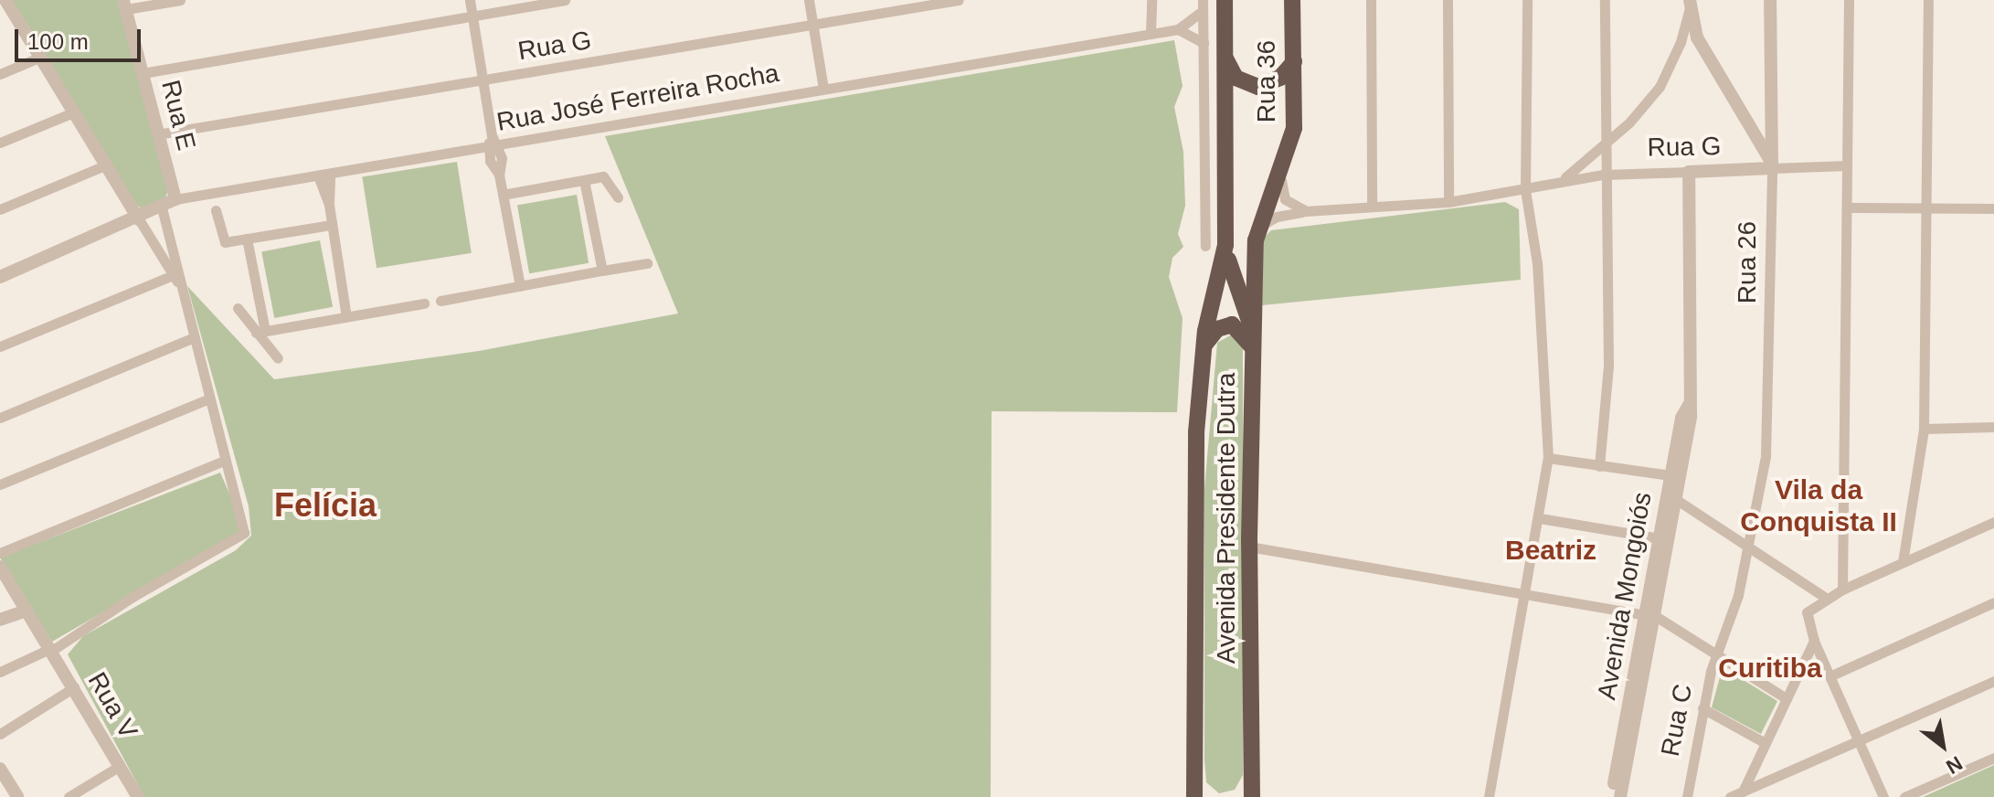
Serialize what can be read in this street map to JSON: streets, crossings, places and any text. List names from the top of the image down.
{
  "streets": {
    "highway": ["Rua 36", "Avenida Presidente Dutra"],
    "street": [
      "Rua G",
      "Rua José Ferreira Rocha",
      "Rua E",
      "Rua 26",
      "Avenida Mongoiós",
      "Rua V",
      "Rua C"
    ]
  },
  "crossings": [
    ["Rua G", "Rua 36"],
    ["Rua G", "Rua E"],
    ["Rua G", "Rua 26"],
    ["Rua G", "Avenida Mongoiós"],
    ["Rua José Ferreira Rocha", "Rua E"],
    ["Rua 26", "Rua C"]
  ],
  "districts": [
    "Vila da Conquista II",
    "Felícia",
    "Beatriz",
    "Curitiba"
  ],
  "scale_bar": "100 m",
  "north": "bottom right"
}
